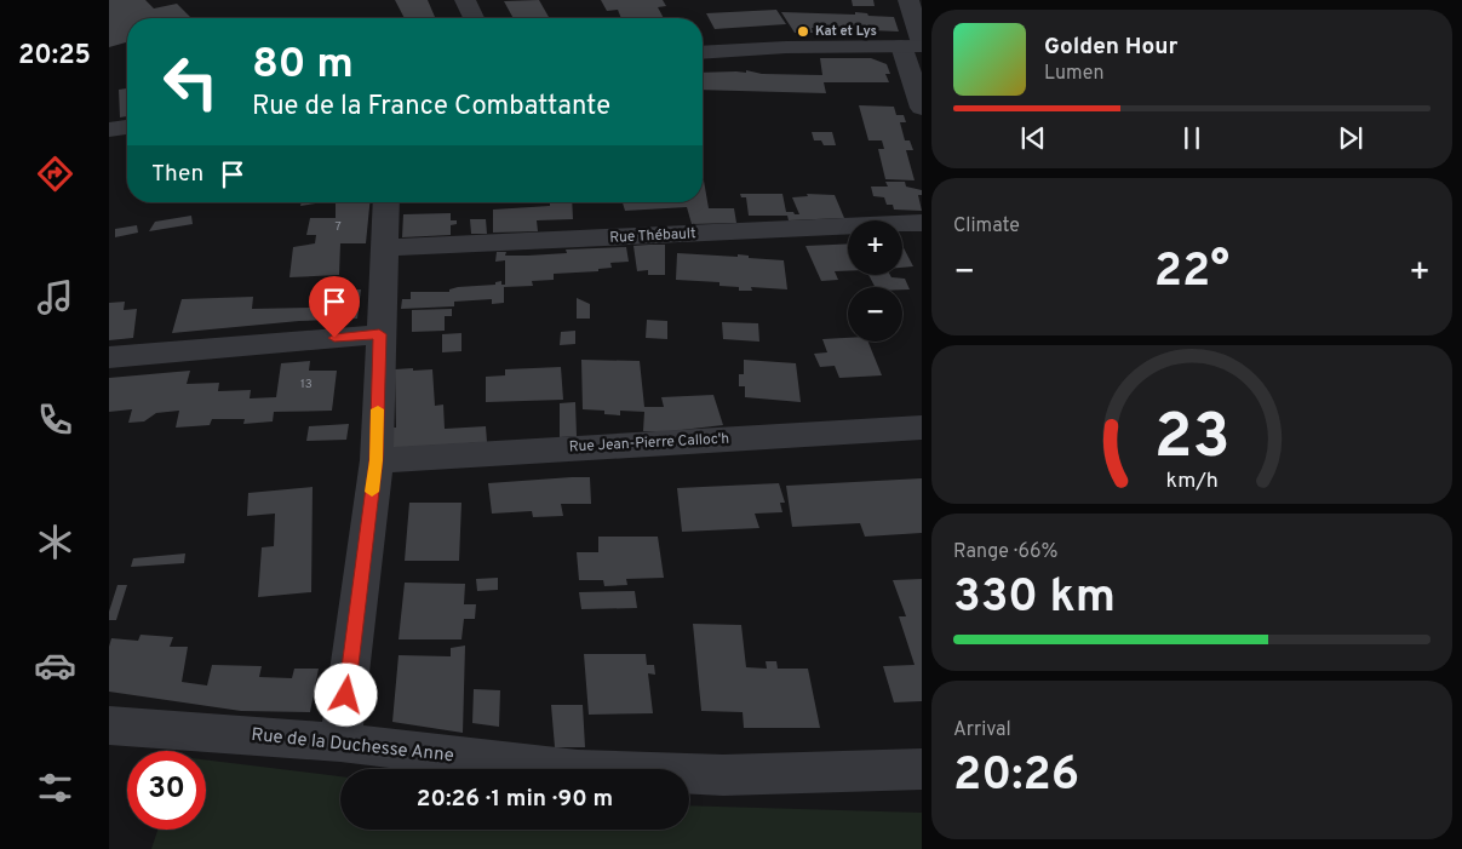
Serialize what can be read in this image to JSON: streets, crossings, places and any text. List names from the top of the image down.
{
  "streets": {
    "street": ["Rue Thébault", "Rue Jean-Pierre Calloc'h", "Rue de la Duchesse Anne"]
  },
  "places": ["Kat et Lys"],
  "house_numbers": ["7", "13"],
  "page": {
    "tabs": "20:25",
    "turn": ["80 m", "Rue de la France Combattante"],
    "song": ["Golden Hour", "Lumen"],
    "then": "Then",
    "tile": [
      "Climate",
      ["Range · 66%", "330 km"],
      ["Arrival", "20:26"]
    ],
    "map_buttons": ["+", "−"],
    "heat": ["−", "22°", "+"],
    "limit": "30",
    "trip": "20:26 · 1 min · 90 m",
    "gauge": ["23", "km/h"]
  }
}
